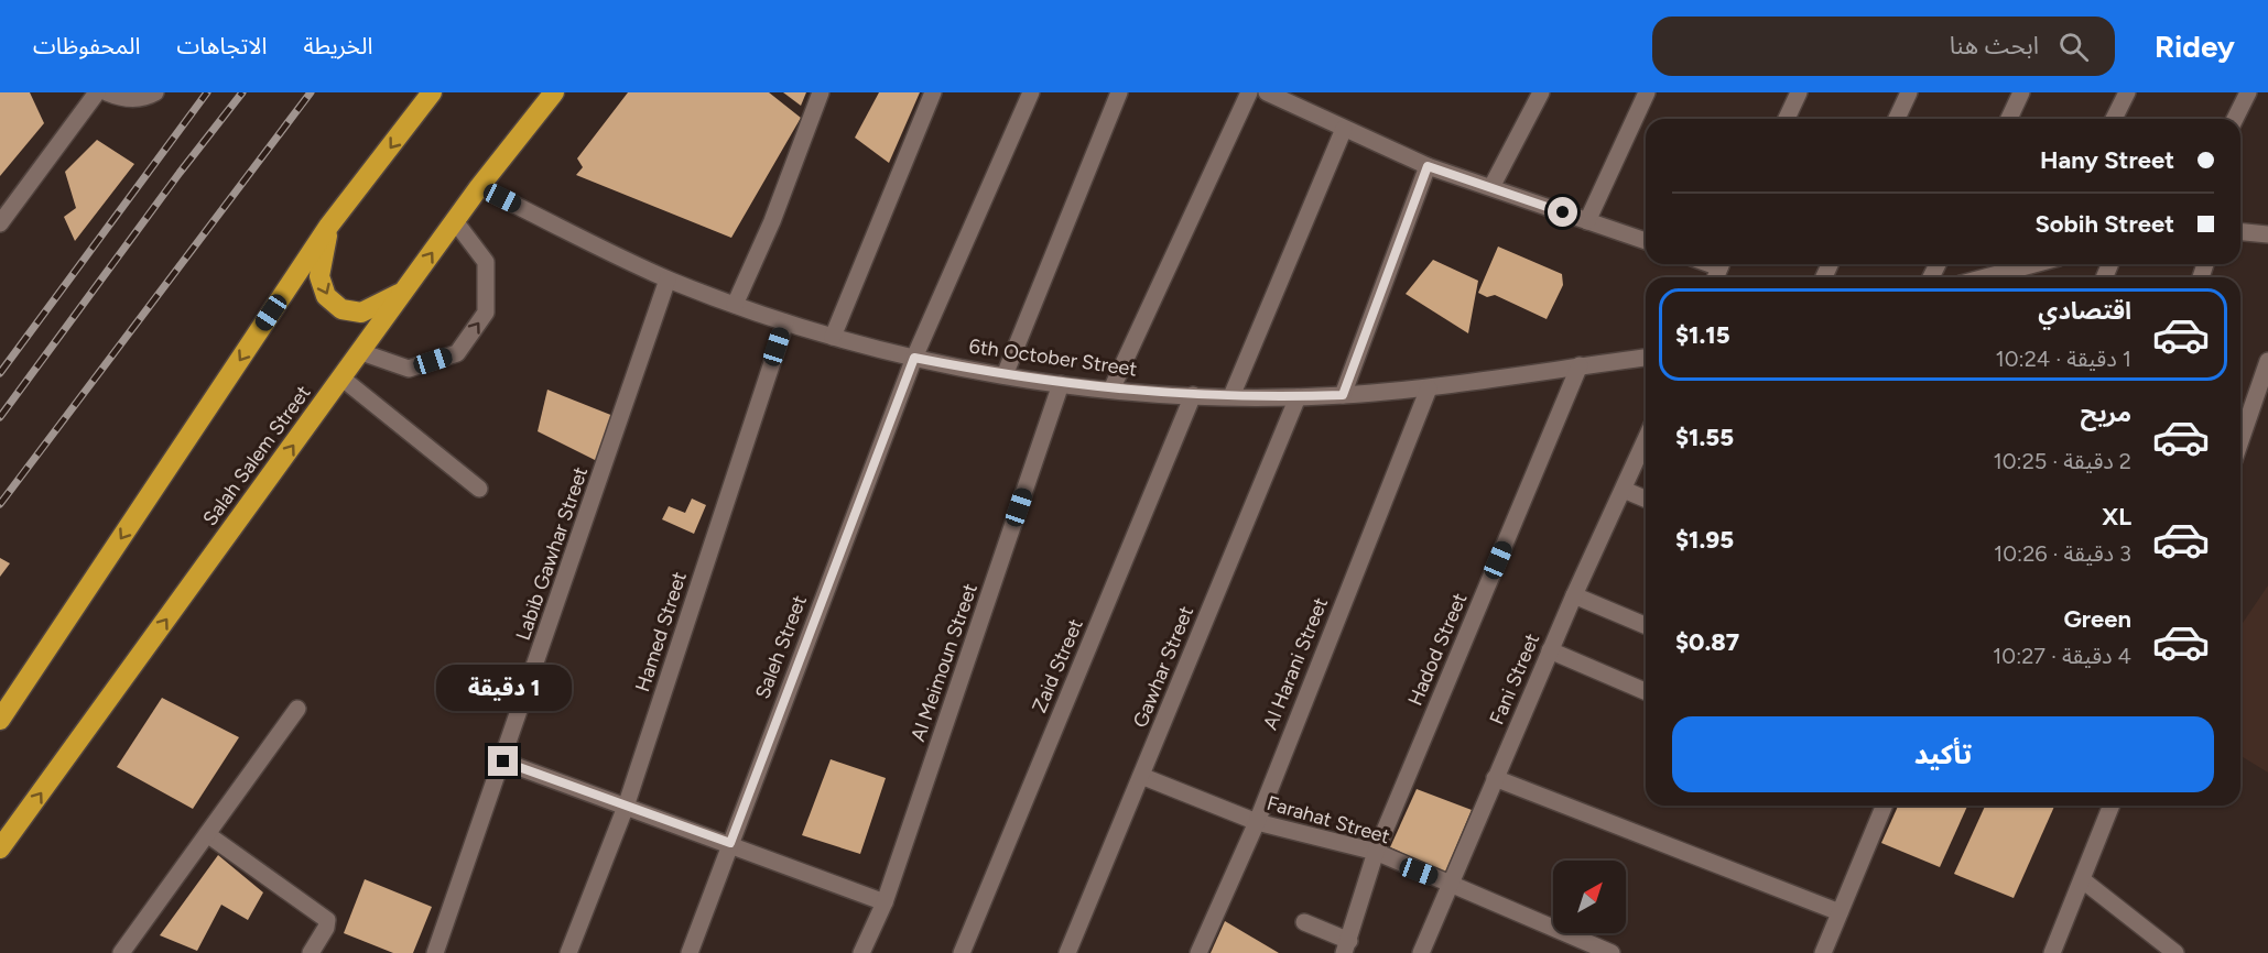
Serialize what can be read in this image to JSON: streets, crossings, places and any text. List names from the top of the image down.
{
  "streets": {
    "highway": ["Salah Salem Street"],
    "street": [
      "6th October Street",
      "Labib Gawhar Street",
      "Hamed Street",
      "Saleh Street",
      "Hadod Street",
      "Al Meimoun Street",
      "Al Harani Street",
      "Zaid Street",
      "Gawhar Street",
      "Fani Street",
      "Farahat Street"
    ]
  },
  "crossings": [
    ["6th October Street", "Salah Salem Street"],
    ["6th October Street", "Labib Gawhar Street"],
    ["6th October Street", "Hamed Street"],
    ["6th October Street", "Saleh Street"],
    ["6th October Street", "Hadod Street"],
    ["6th October Street", "Al Meimoun Street"],
    ["6th October Street", "Al Harani Street"],
    ["6th October Street", "Zaid Street"],
    ["6th October Street", "Gawhar Street"],
    ["Hadod Street", "Farahat Street"],
    ["Al Harani Street", "Farahat Street"],
    ["Gawhar Street", "Farahat Street"],
    ["Fani Street", "Farahat Street"]
  ],
  "north": "top right",
  "page": {
    "header": "Ridey",
    "search": "ابحث هنا",
    "nav": ["الخريطة", "الاتجاهات", "المحفوظات"],
    "banner": ["Hany Street", "Sobih Street"],
    "list": [
      {
        "name": "اقتصادي",
        "note": "1 دقيقة · 10:24",
        "value": "$1.15"
      },
      {
        "name": "مريح",
        "note": "2 دقيقة · 10:25",
        "value": "$1.55"
      },
      {
        "name": "XL",
        "note": "3 دقيقة · 10:26",
        "value": "$1.95"
      },
      {
        "name": "Green",
        "note": "4 دقيقة · 10:27",
        "value": "$0.87"
      }
    ],
    "bubble": "1 دقيقة",
    "buttons": "تأكيد"
  }
}
